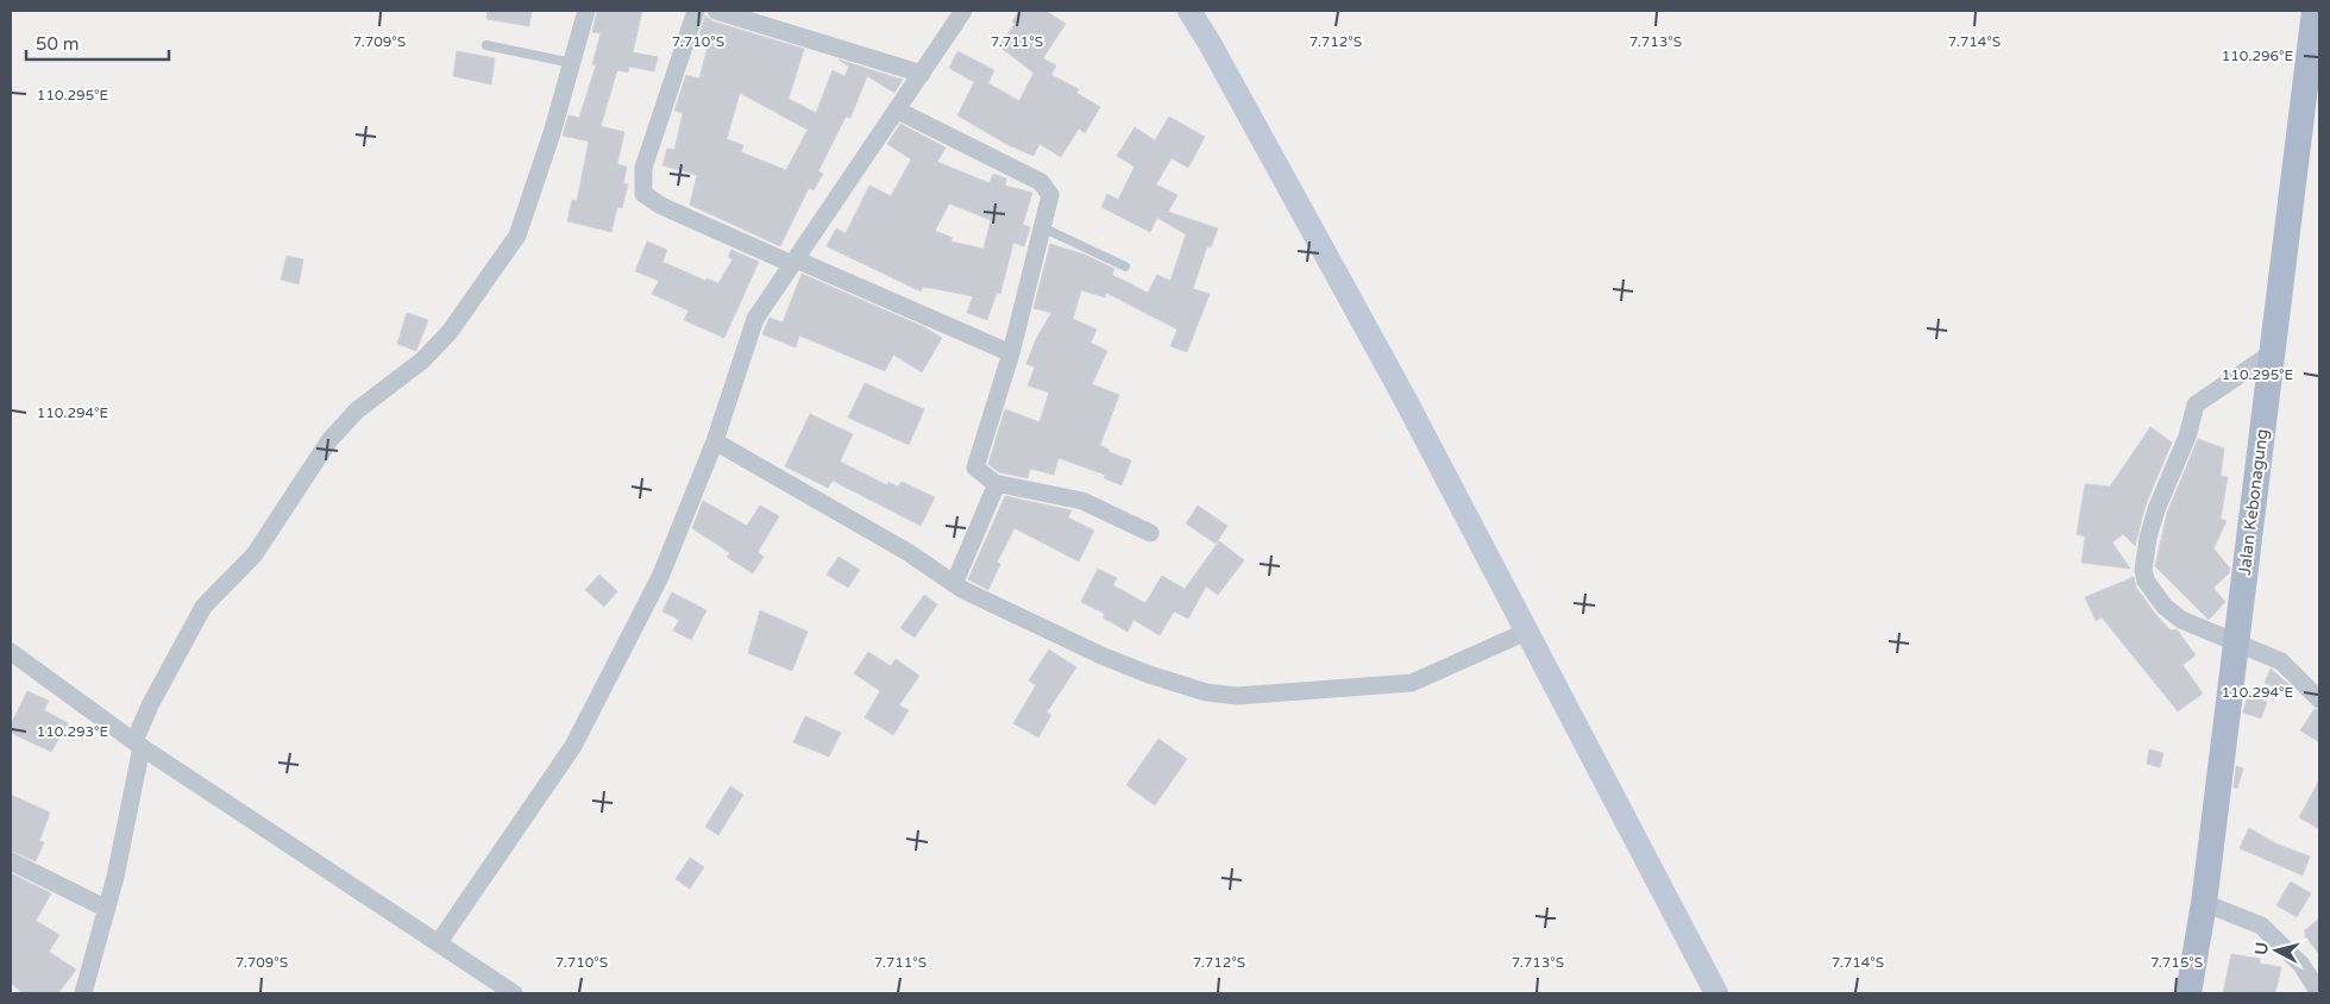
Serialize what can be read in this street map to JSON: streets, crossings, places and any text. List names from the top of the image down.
{
  "streets": {
    "main road": ["Jalan Kebonagung"]
  },
  "scale_bar": "50 m",
  "north": "left",
  "coordinates": [
    "7.709°S",
    "7.710°S",
    "7.711°S",
    "7.712°S",
    "7.713°S",
    "7.714°S",
    "110.296°E",
    "110.295°E",
    "110.294°E",
    "110.293°E",
    "7.715°S"
  ]
}
